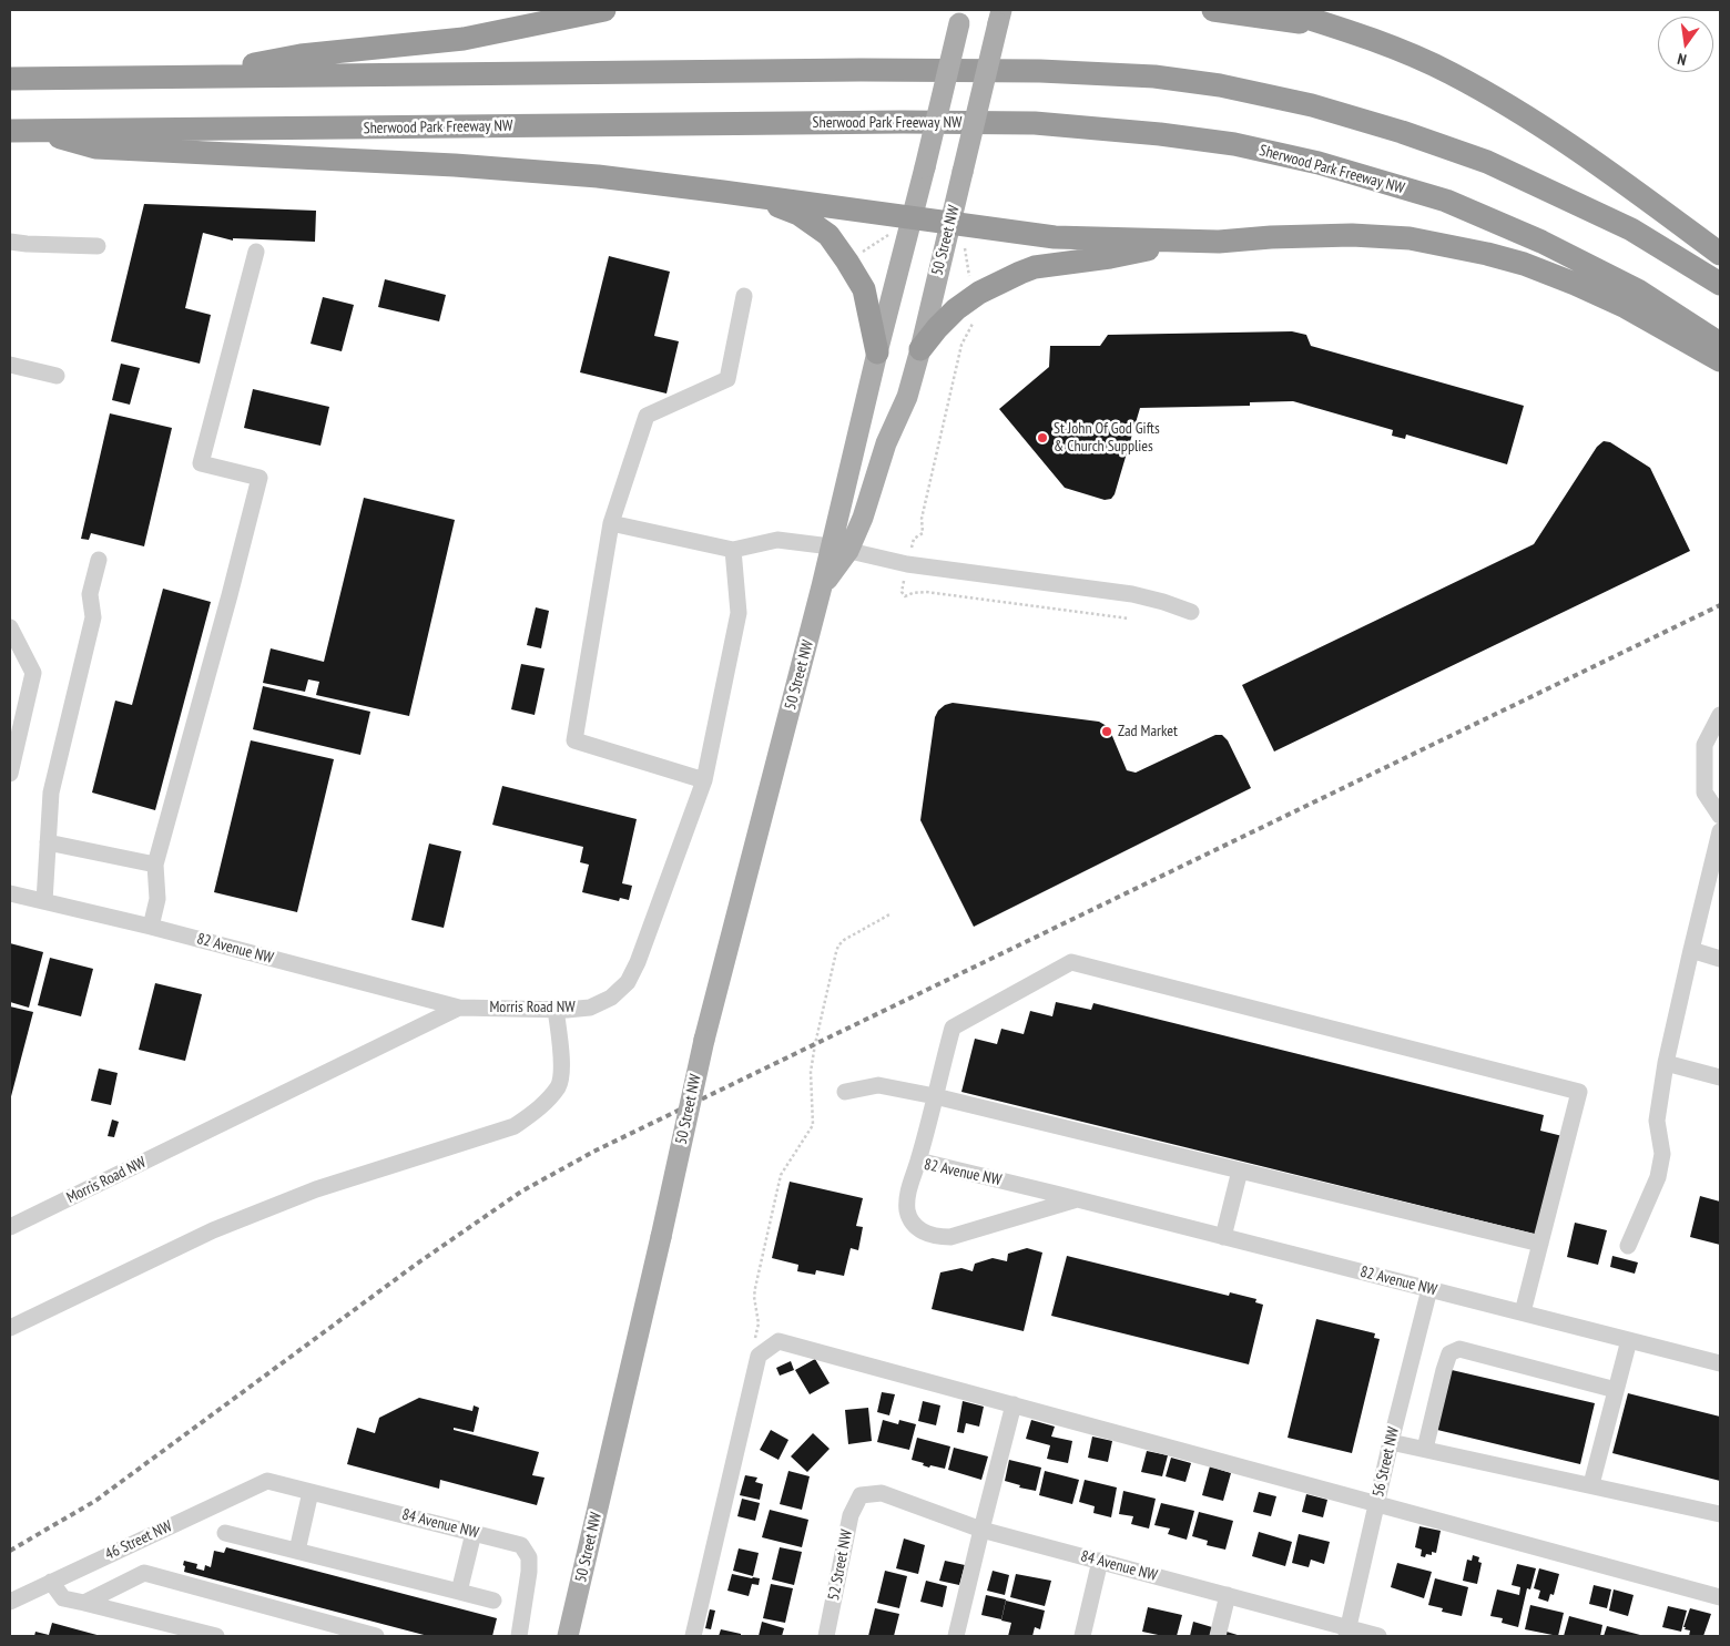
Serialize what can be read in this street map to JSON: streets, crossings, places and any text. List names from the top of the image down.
{
  "streets": {
    "highway": ["Sherwood Park Freeway NW"],
    "main road": ["50 Street NW"],
    "street": [
      "82 Avenue NW",
      "Morris Road NW",
      "56 Street NW",
      "84 Avenue NW",
      "46 Street NW",
      "52 Street NW"
    ]
  },
  "crossings": [
    ["82 Avenue NW", "Morris Road NW"],
    ["82 Avenue NW", "56 Street NW"],
    ["56 Street NW", "84 Avenue NW"],
    ["84 Avenue NW", "46 Street NW"],
    ["84 Avenue NW", "52 Street NW"]
  ],
  "places": ["St John Of God Gifts & Church Supplies", "Zad Market"],
  "north": "bottom"
}
